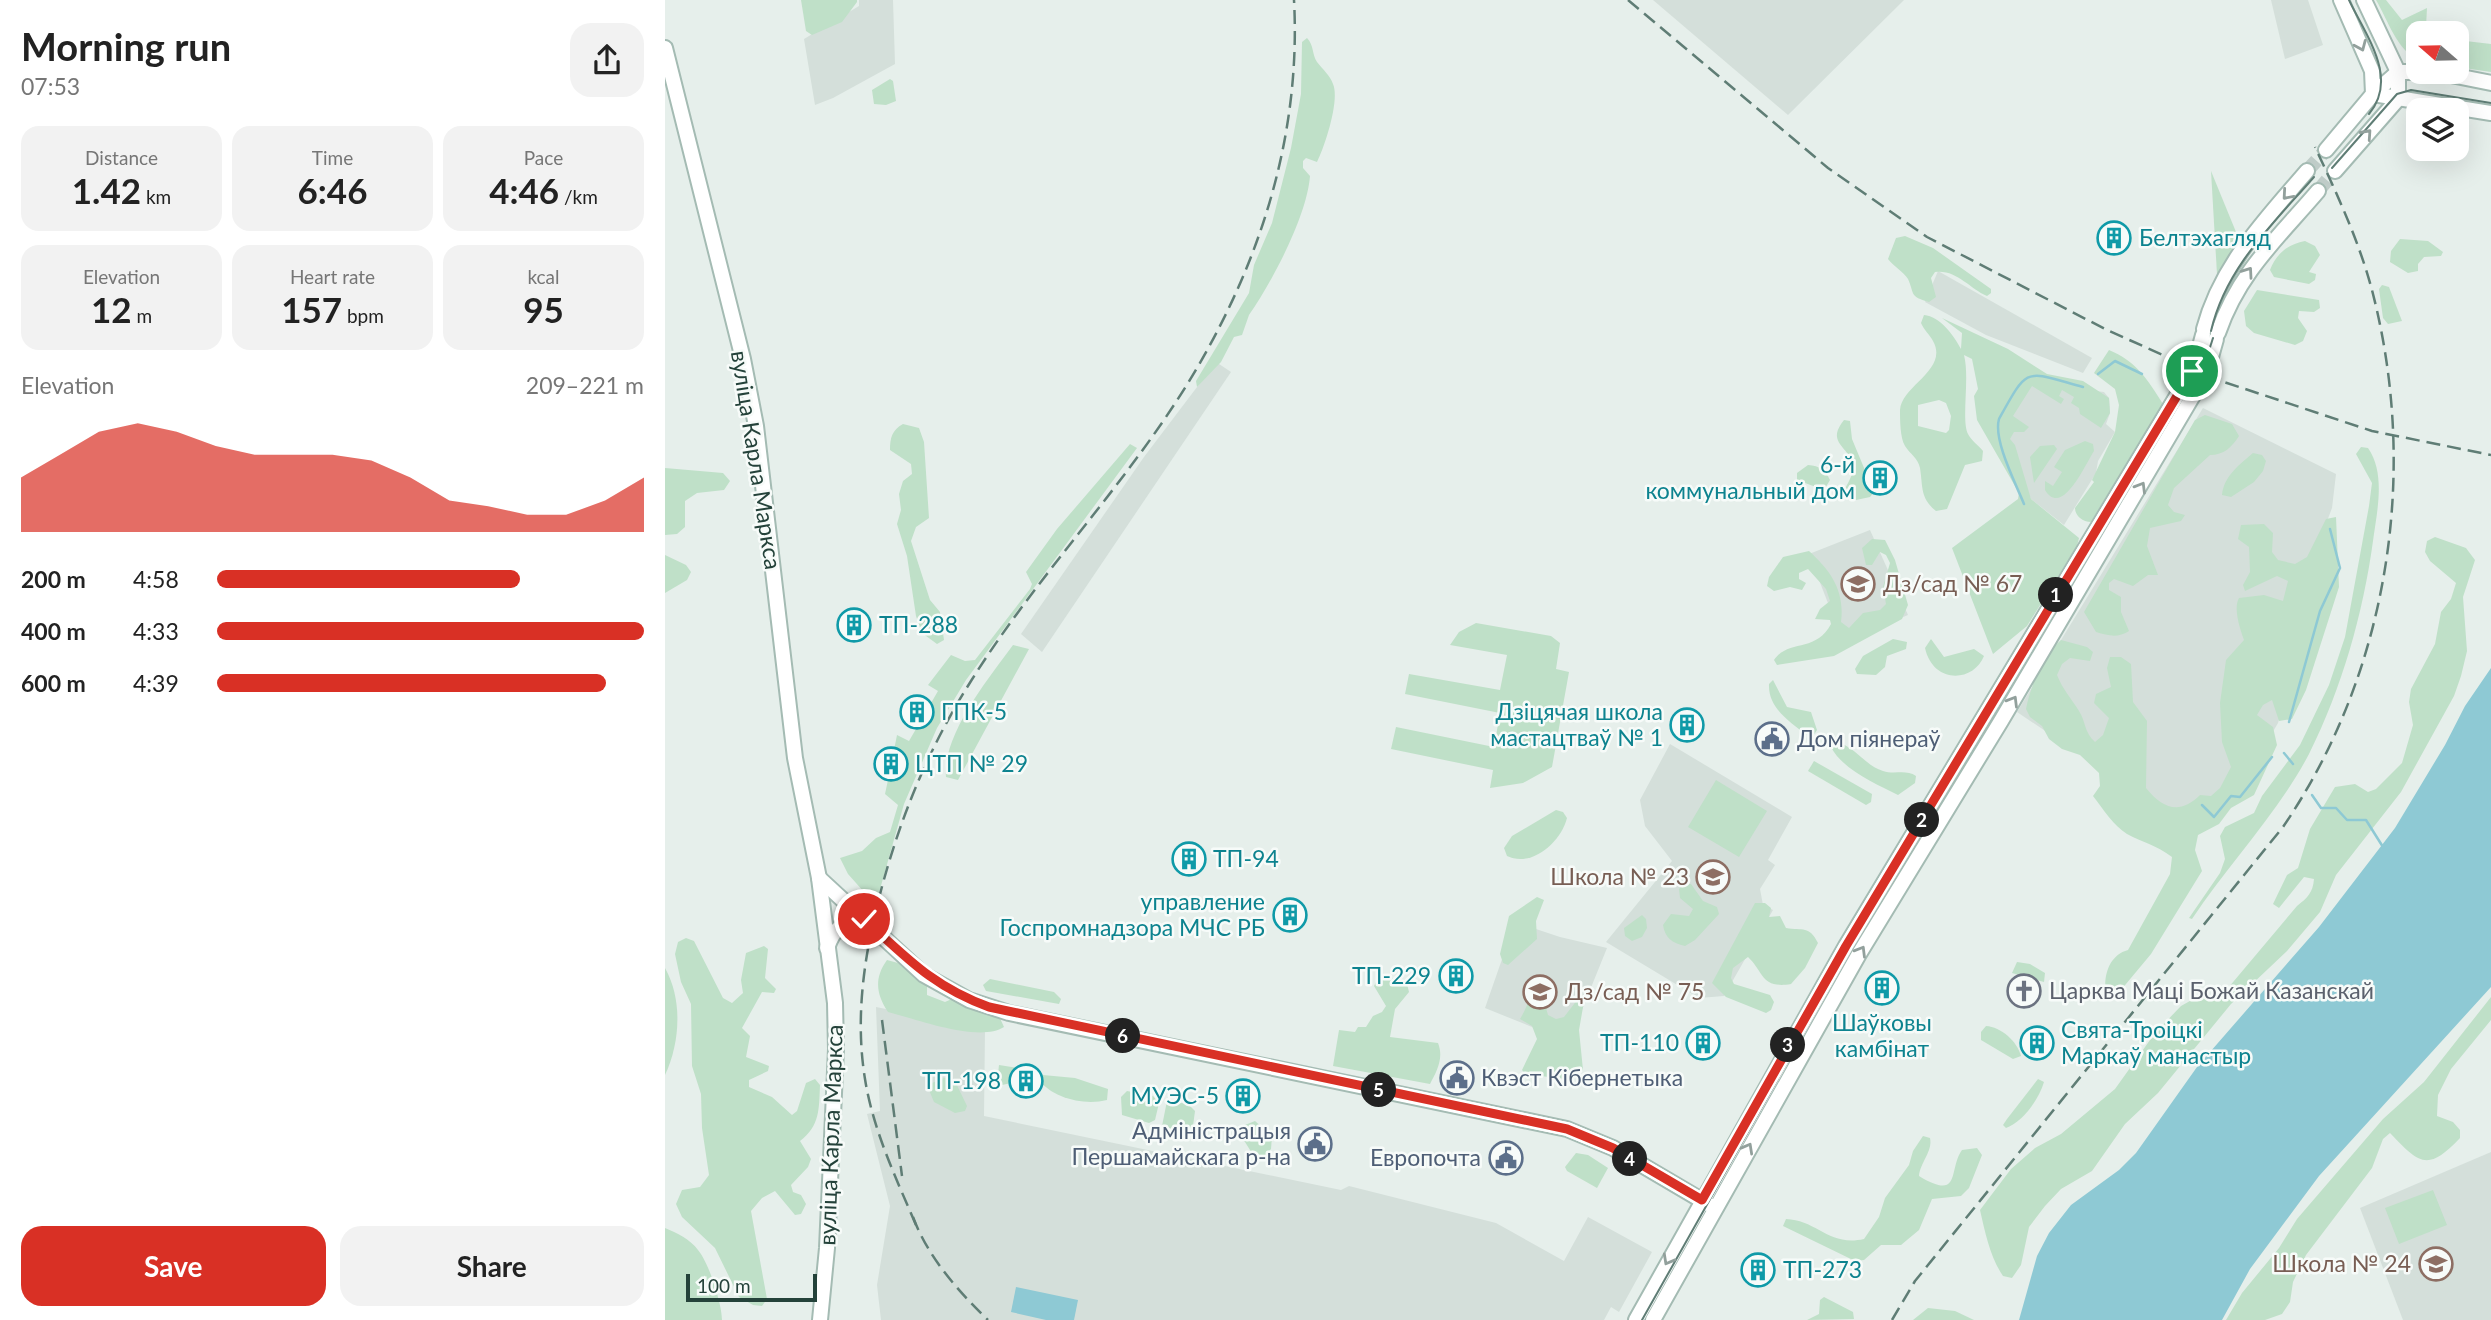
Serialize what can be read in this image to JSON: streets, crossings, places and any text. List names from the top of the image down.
{
  "streets": {
    "main road": ["вуліца Карла Маркса"]
  },
  "places": {
    "building": [
      "Белтэхагляд",
      "6-й коммунальный дом",
      "ТП-288",
      "ГПК-5",
      "Дзіцячая школа мастацтваў № 1",
      "ЦТП № 29",
      "ТП-94",
      "управление Госпромнадзора МЧС РБ",
      "ТП-229",
      "Шаўковы камбінат",
      "ТП-110",
      "Свята-Троіцкі Маркаў манастыр",
      "ТП-198",
      "МУЭС-5",
      "ТП-273"
    ],
    "school or university": [
      "Дз/сад № 67",
      "Школа № 23",
      "Дз/сад № 75",
      "Школа № 24"
    ],
    "public building": [
      "Дом піянераў",
      "Квэст Кібернетыка",
      "Адміністрацыя Першамайскага р-на",
      "Европочта"
    ],
    "church": ["Царква Маці Божай Казанскай"]
  },
  "scale_bar": "100 m",
  "north": "left",
  "page": {
    "heading": ["Morning run", "07:53"],
    "stats": [
      ["Distance", "1.42 km"],
      ["Time", "6:46"],
      ["Pace", "4:46 /km"],
      ["Elevation", "12 m"],
      ["Heart rate", "157 bpm"],
      ["kcal", "95"]
    ],
    "chart": ["Elevation", "209–221 m"],
    "list": [
      {
        "name": "200 m",
        "note": "4:58"
      },
      {
        "name": "400 m",
        "note": "4:33"
      },
      {
        "name": "600 m",
        "note": "4:39"
      }
    ],
    "pins": [
      "1",
      "2",
      "6",
      "3",
      "5",
      "4"
    ],
    "buttons": ["Save", "Share"],
    "scale": "100 m"
  }
}
